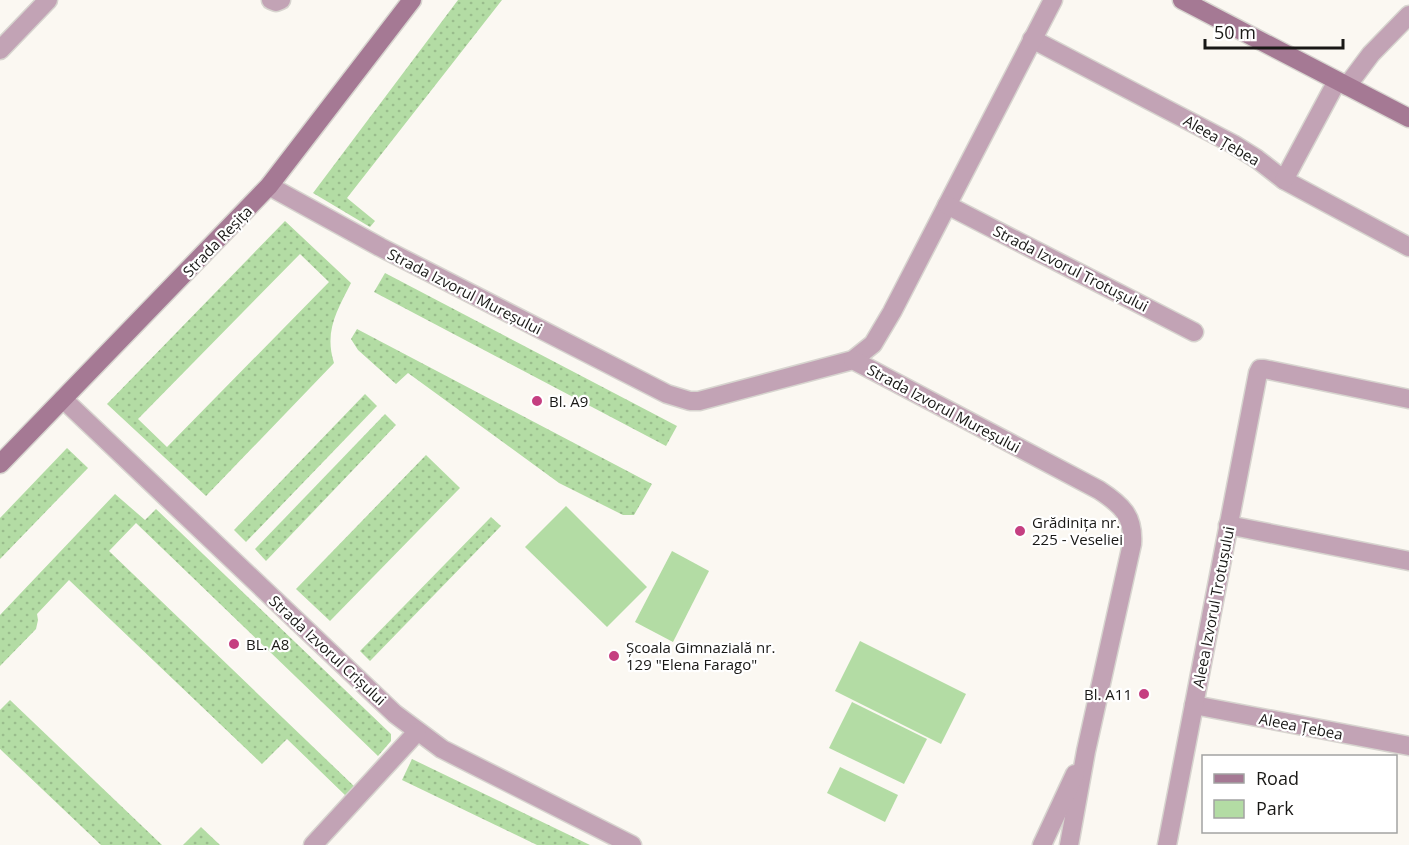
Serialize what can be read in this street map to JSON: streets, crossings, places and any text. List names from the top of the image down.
{
  "streets": {
    "street": [
      "Aleea Țebea",
      "Strada Reșița",
      "Strada Izvorul Trotușului",
      "Strada Izvorul Mureșului",
      "Aleea Izvorul Trotușului",
      "Strada Izvorul Crișului"
    ]
  },
  "crossings": [
    ["Aleea Țebea", "Aleea Izvorul Trotușului"],
    ["Strada Reșița", "Strada Izvorul Mureșului"],
    ["Strada Reșița", "Strada Izvorul Crișului"]
  ],
  "places": [
    "Bl. A9",
    "Grădinița nr. 225 - Veseliei",
    "BL. A8",
    "Școala Gimnazială nr. 129 \"Elena Farago\"",
    "Bl. A11"
  ],
  "legend": ["Road", "Park"],
  "scale_bar": "50 m"
}
